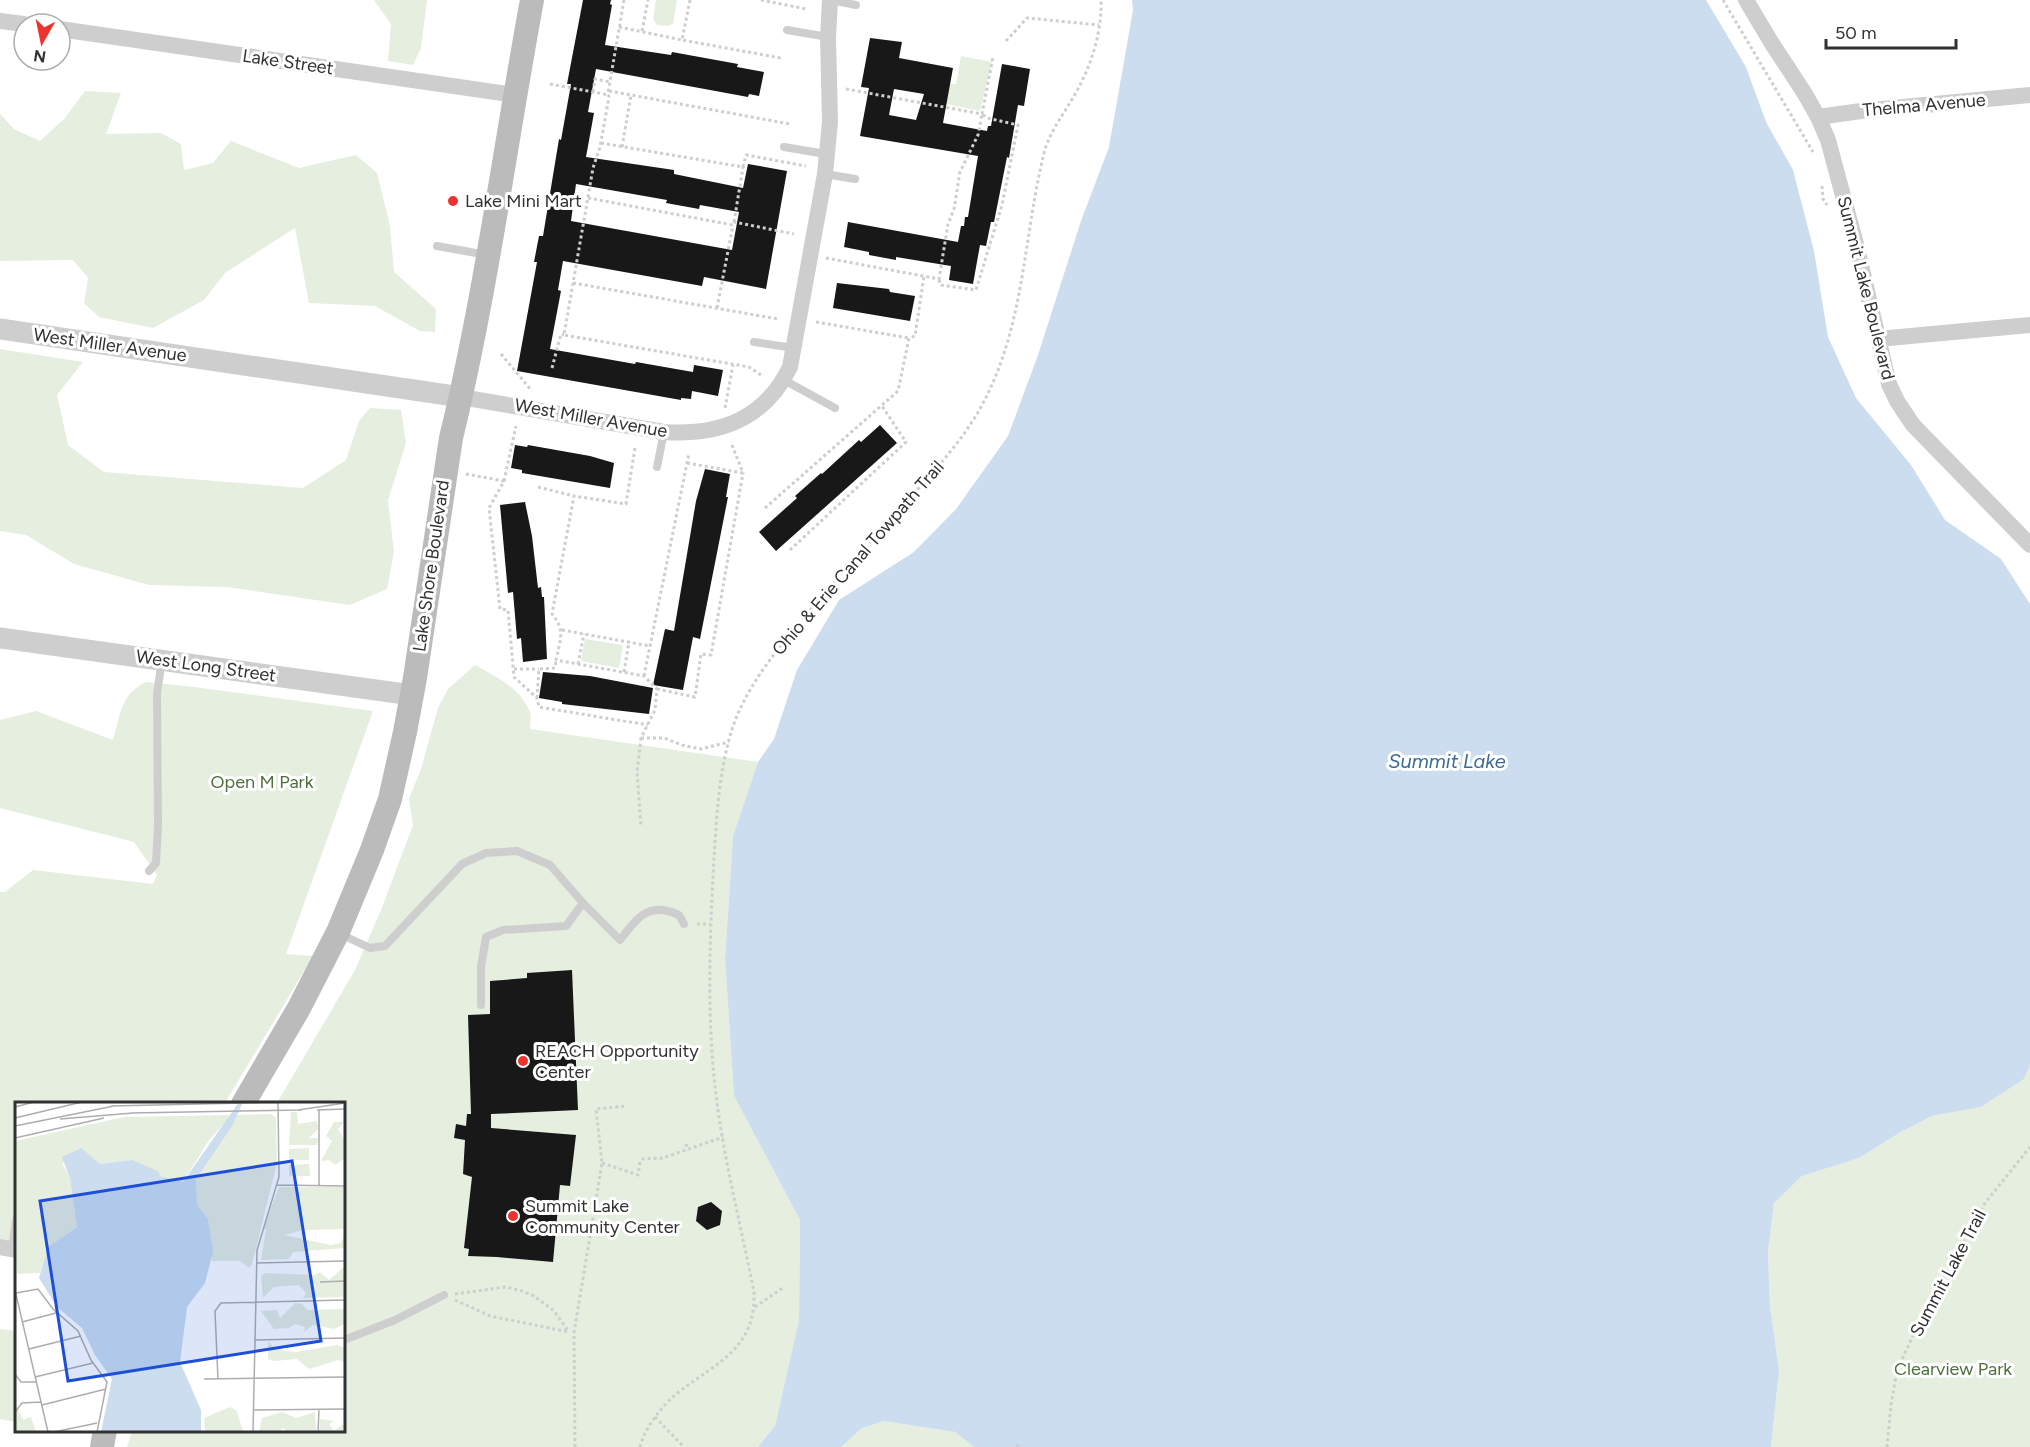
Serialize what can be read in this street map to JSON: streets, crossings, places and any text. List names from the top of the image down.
{
  "streets": {
    "main road": ["Lake Shore Boulevard"],
    "street": [
      "Lake Street",
      "Thelma Avenue",
      "Summit Lake Boulevard",
      "West Miller Avenue",
      "West Long Street"
    ],
    "path": ["Ohio & Erie Canal Towpath Trail", "Summit Lake Trail"]
  },
  "crossings": [
    ["Lake Street", "Lake Shore Boulevard"],
    ["Thelma Avenue", "Summit Lake Boulevard"],
    ["West Miller Avenue", "Lake Shore Boulevard"],
    ["Lake Shore Boulevard", "West Long Street"]
  ],
  "water": ["Summit Lake"],
  "parks": ["Open M Park", "Clearview Park"],
  "places": ["Lake Mini Mart", "REACH Opportunity Center", "Summit Lake Community Center"],
  "scale_bar": "50 m",
  "north": "bottom"
}
